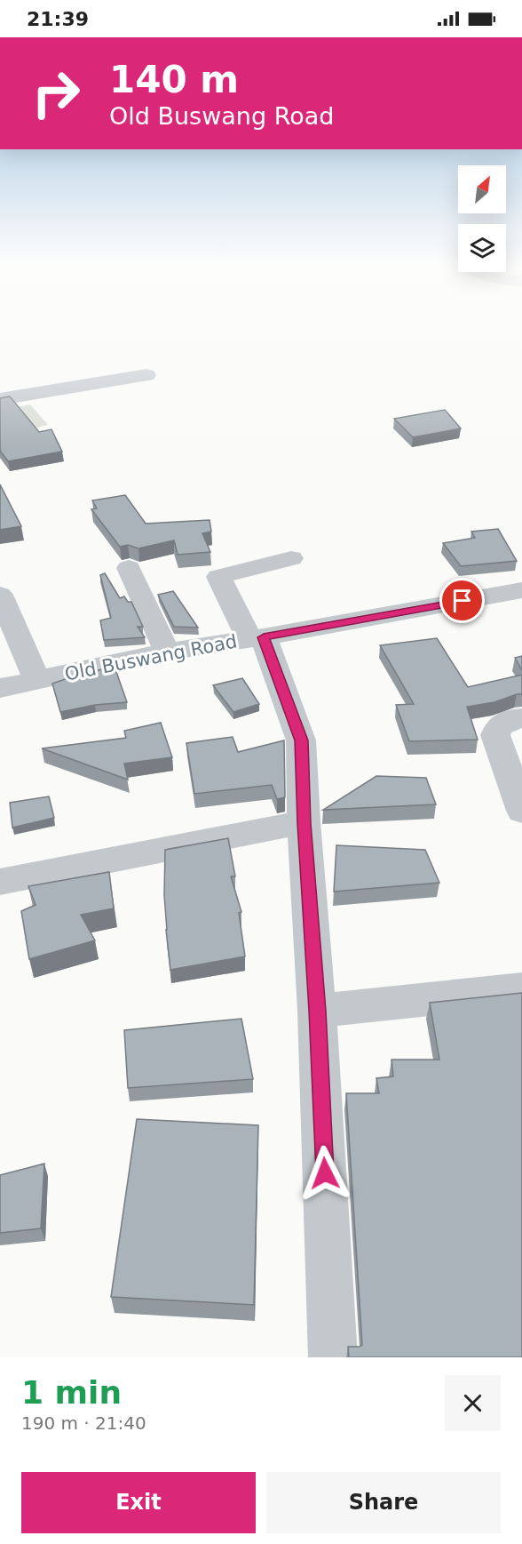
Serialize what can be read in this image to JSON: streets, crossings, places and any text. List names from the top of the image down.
{
  "streets": {
    "street": ["Old Buswang Road"]
  },
  "north": "top right",
  "page": {
    "status": "21:39",
    "turn": ["140 m", "Old Buswang Road"],
    "heading": ["1 min", "190 m · 21:40"],
    "buttons": ["Exit", "Share"]
  }
}
